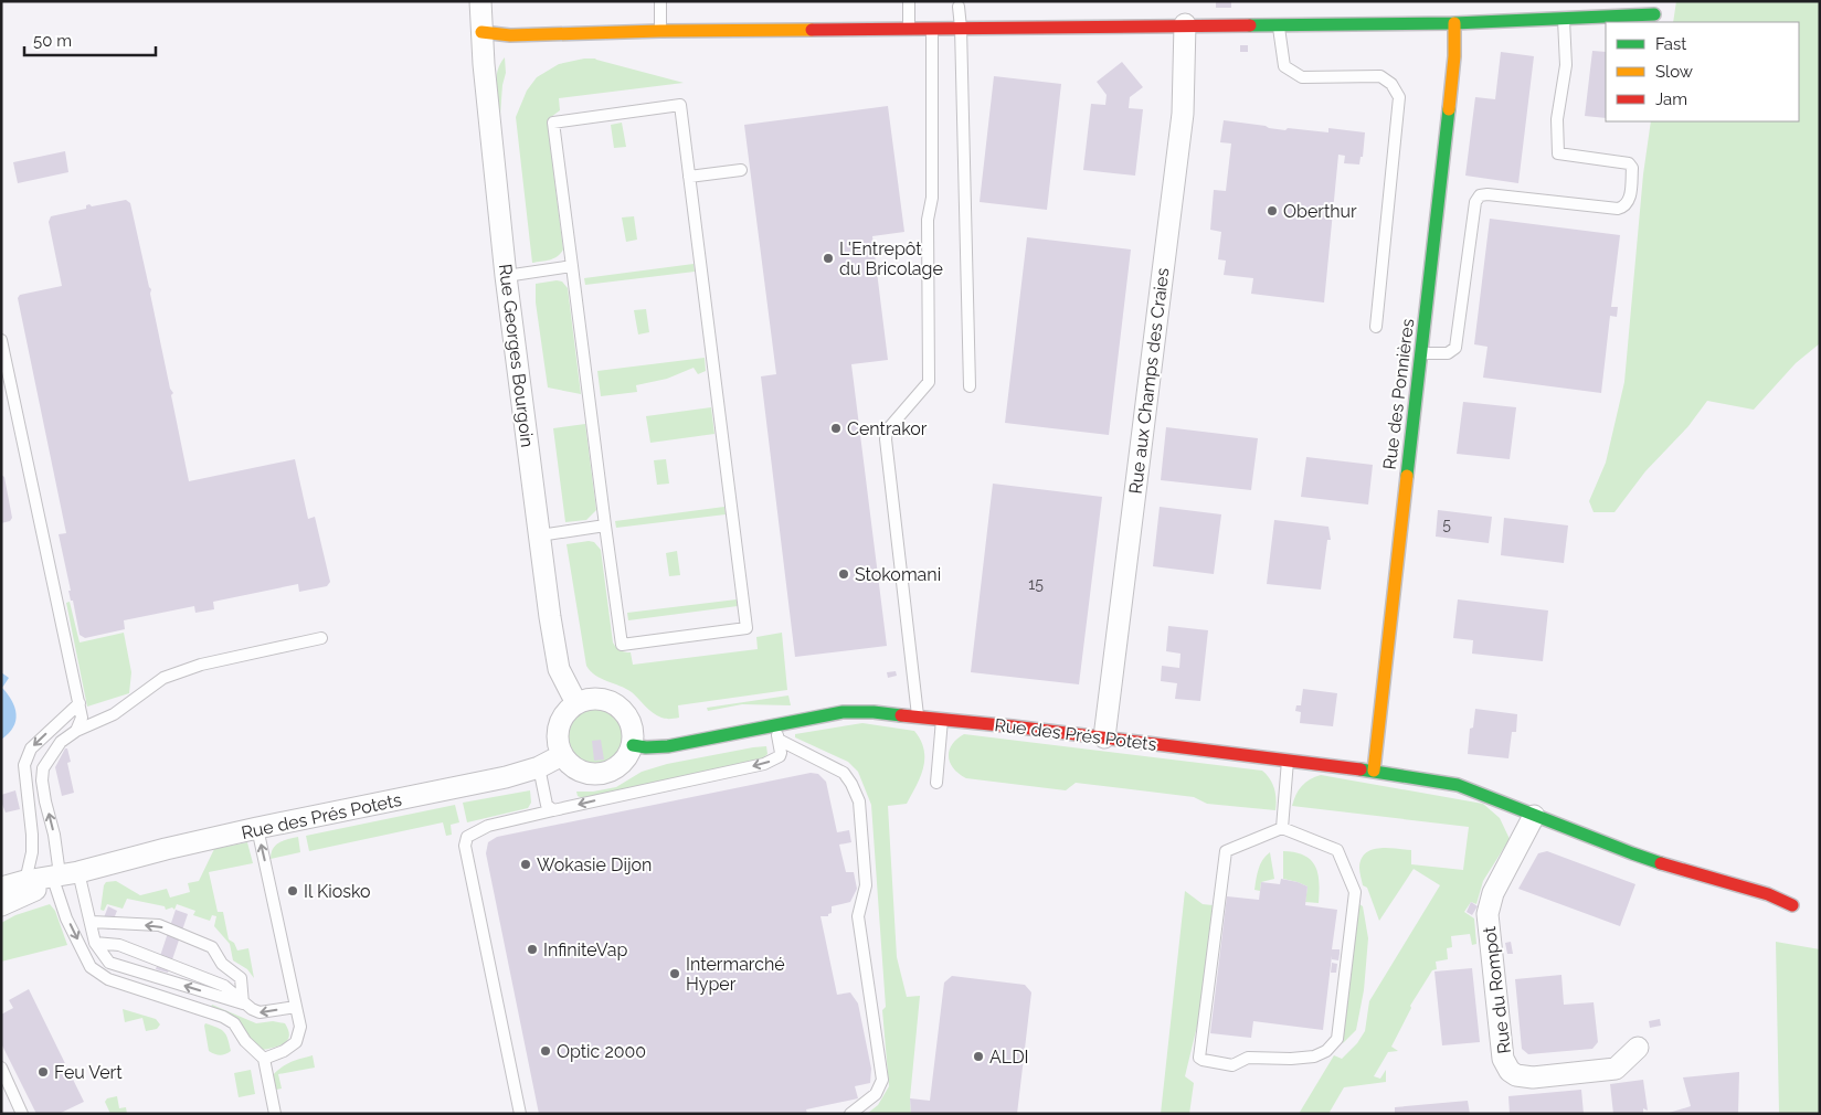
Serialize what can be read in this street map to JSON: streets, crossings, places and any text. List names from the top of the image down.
{
  "streets": {
    "street": [
      "Rue Georges Bourgoin",
      "Rue aux Champs des Craies",
      "Rue des Ponnières",
      "Rue des Prés Potets",
      "Rue du Rompot"
    ]
  },
  "crossings": [
    ["Rue Georges Bourgoin", "Rue des Prés Potets"],
    ["Rue aux Champs des Craies", "Rue des Prés Potets"],
    ["Rue des Ponnières", "Rue des Prés Potets"],
    ["Rue des Prés Potets", "Rue du Rompot"]
  ],
  "places": [
    "Oberthur",
    "L'Entrepôt du Bricolage",
    "Centrakor",
    "Stokomani",
    "Wokasie Dijon",
    "Il Kiosko",
    "InfiniteVap",
    "Intermarché Hyper",
    "Optic 2000",
    "ALDI",
    "Feu Vert"
  ],
  "house_numbers": ["5", "15"],
  "legend": ["Fast", "Slow", "Jam"],
  "scale_bar": "50 m"
}
